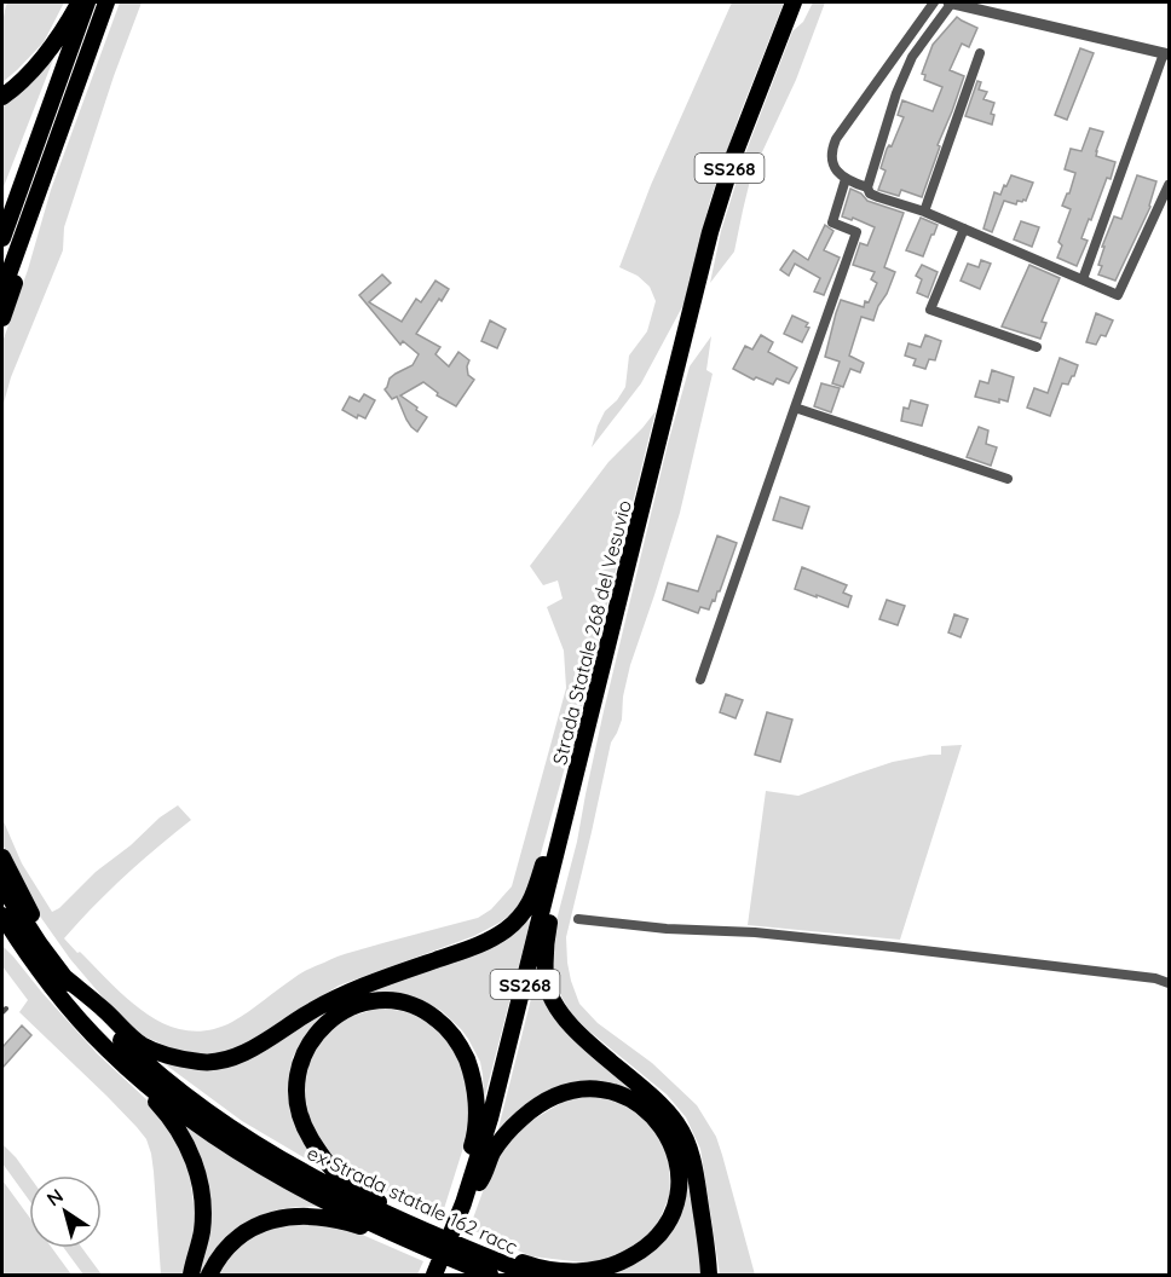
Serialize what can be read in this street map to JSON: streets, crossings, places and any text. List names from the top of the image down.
{
  "streets": {
    "highway": ["SS268", "Strada Statale 268 del Vesuvio", "ex Strada statale 162 racc"]
  },
  "north": "top left"
}
